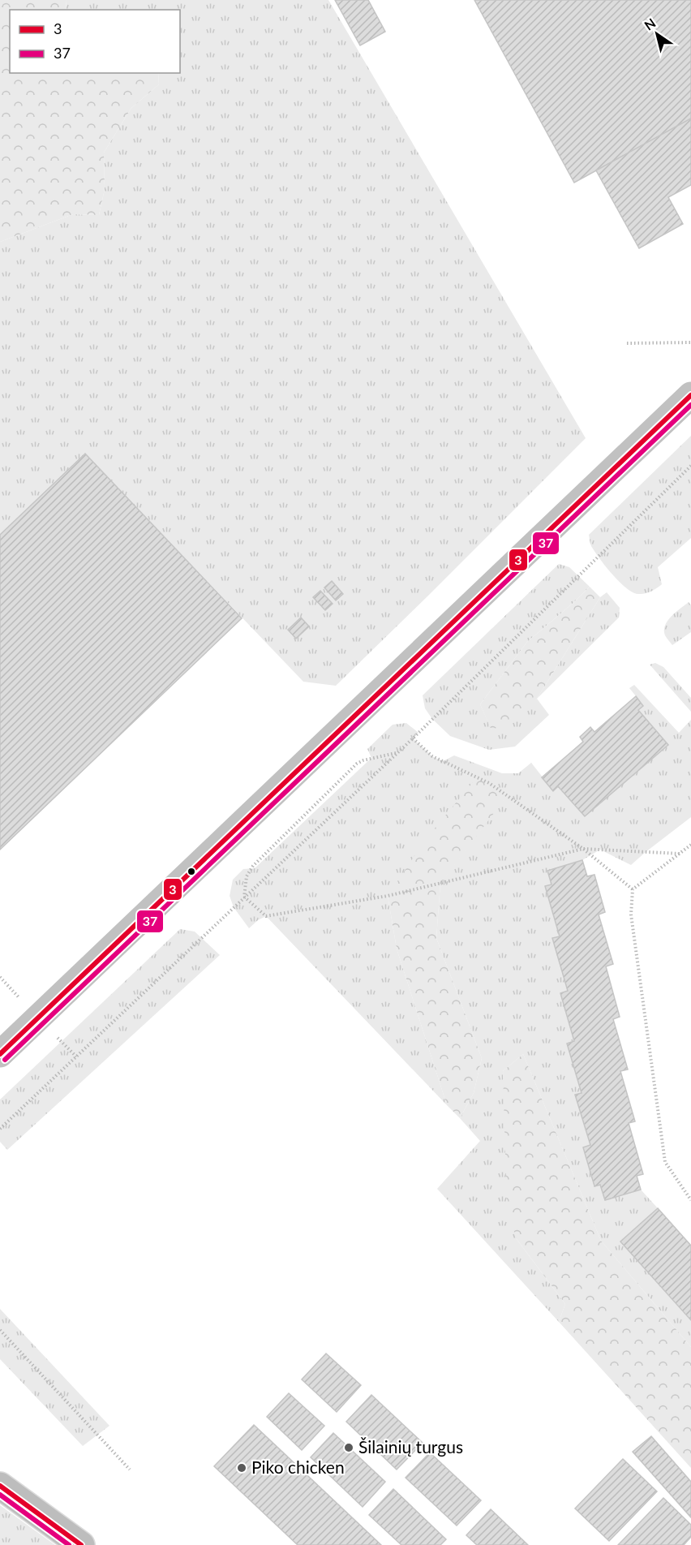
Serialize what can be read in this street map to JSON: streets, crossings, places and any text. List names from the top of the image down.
{
  "places": ["Šilainių turgus", "Piko chicken"],
  "lines": ["transit line 3", "transit line 37"],
  "legend": ["3", "37"],
  "north": "top left"
}
